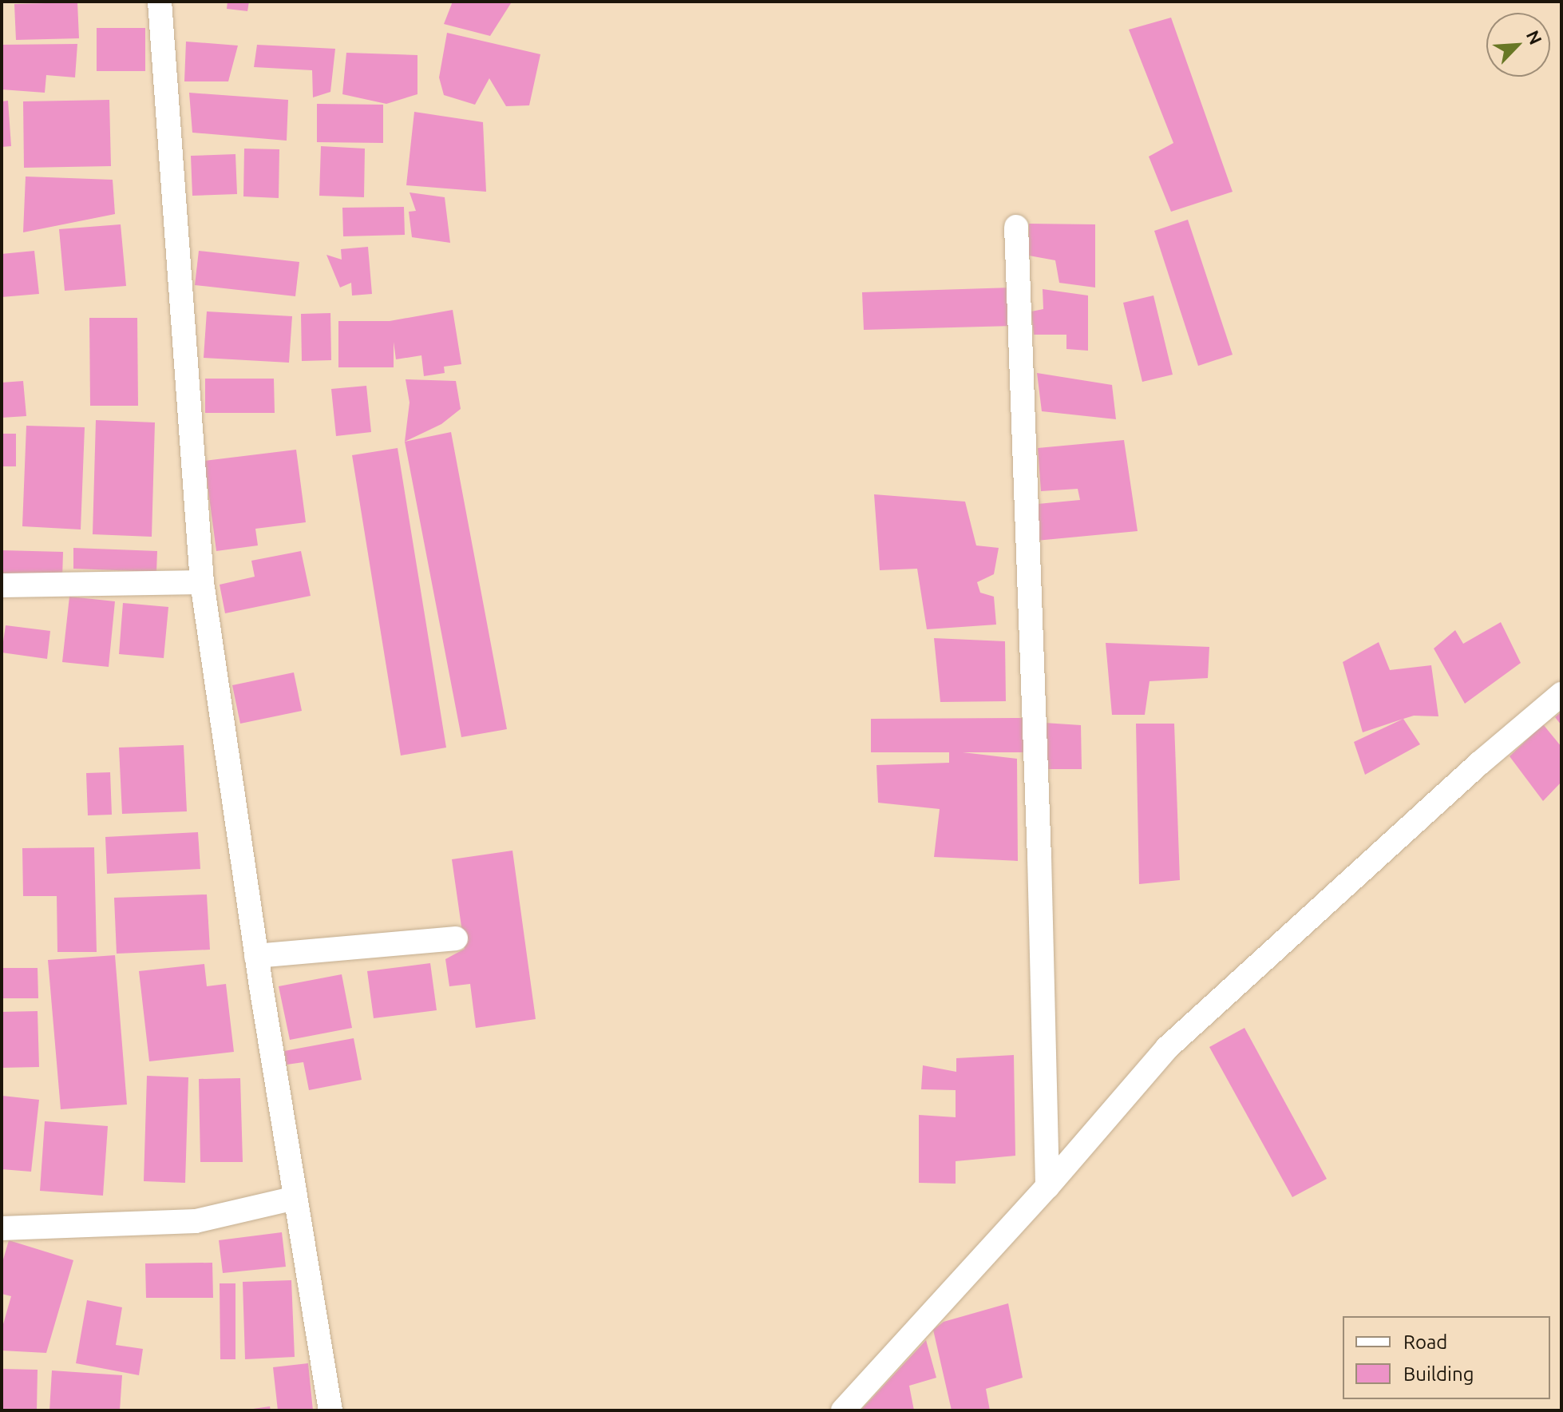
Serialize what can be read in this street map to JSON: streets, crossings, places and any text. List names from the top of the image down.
{
  "legend": ["Road", "Building"],
  "north": "top right"
}
